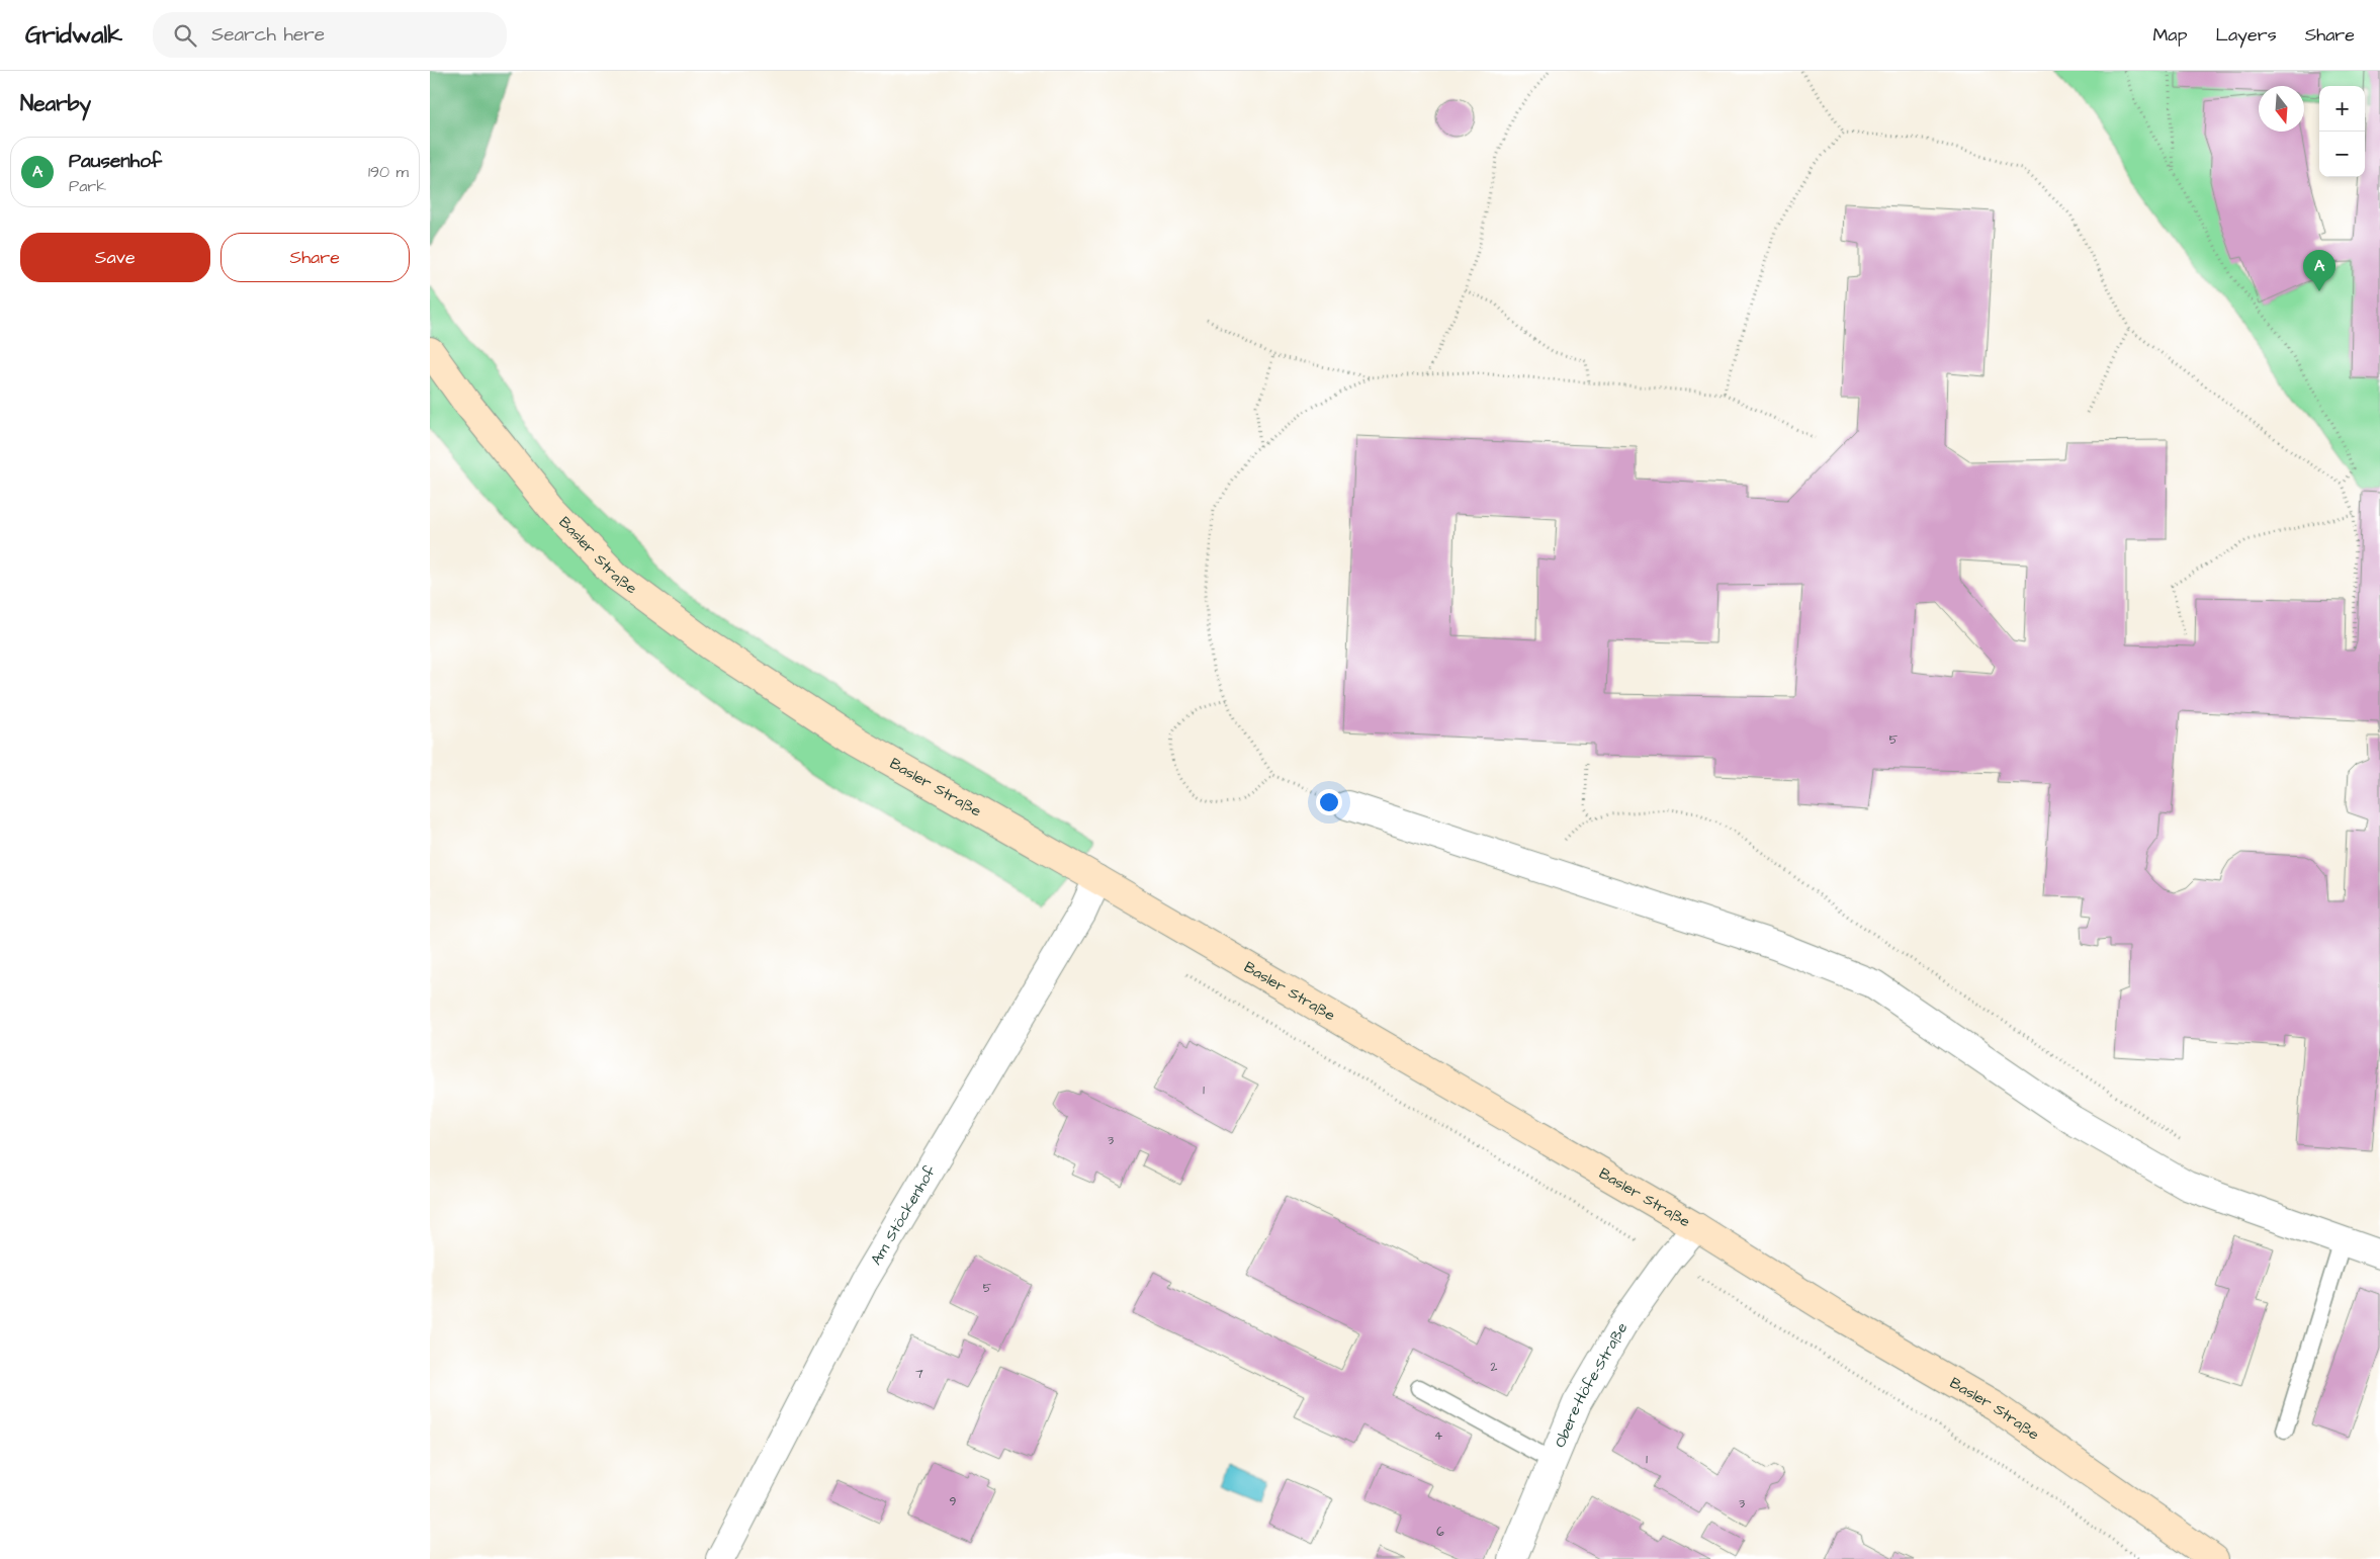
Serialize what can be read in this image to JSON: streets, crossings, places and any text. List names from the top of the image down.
{
  "streets": {
    "street": ["Basler Straße", "Am Stöckenhof", "Obere-Höfe-Straße"]
  },
  "crossings": [
    ["Basler Straße", "Am Stöckenhof"],
    ["Basler Straße", "Obere-Höfe-Straße"]
  ],
  "house_numbers": [
    "5",
    "1",
    "3",
    "5",
    "2",
    "7",
    "4",
    "1",
    "9",
    "3",
    "6"
  ],
  "north": "bottom",
  "page": {
    "header": "Gridwalk",
    "search": "Search here",
    "nav": ["Map", "Layers", "Share"],
    "heading": "Nearby",
    "map_buttons": ["+", "−"],
    "list": [
      {
        "mark": "A",
        "name": "Pausenhof",
        "note": "Park",
        "value": "190 m"
      }
    ],
    "buttons": ["Save", "Share"],
    "pins": "A"
  }
}
